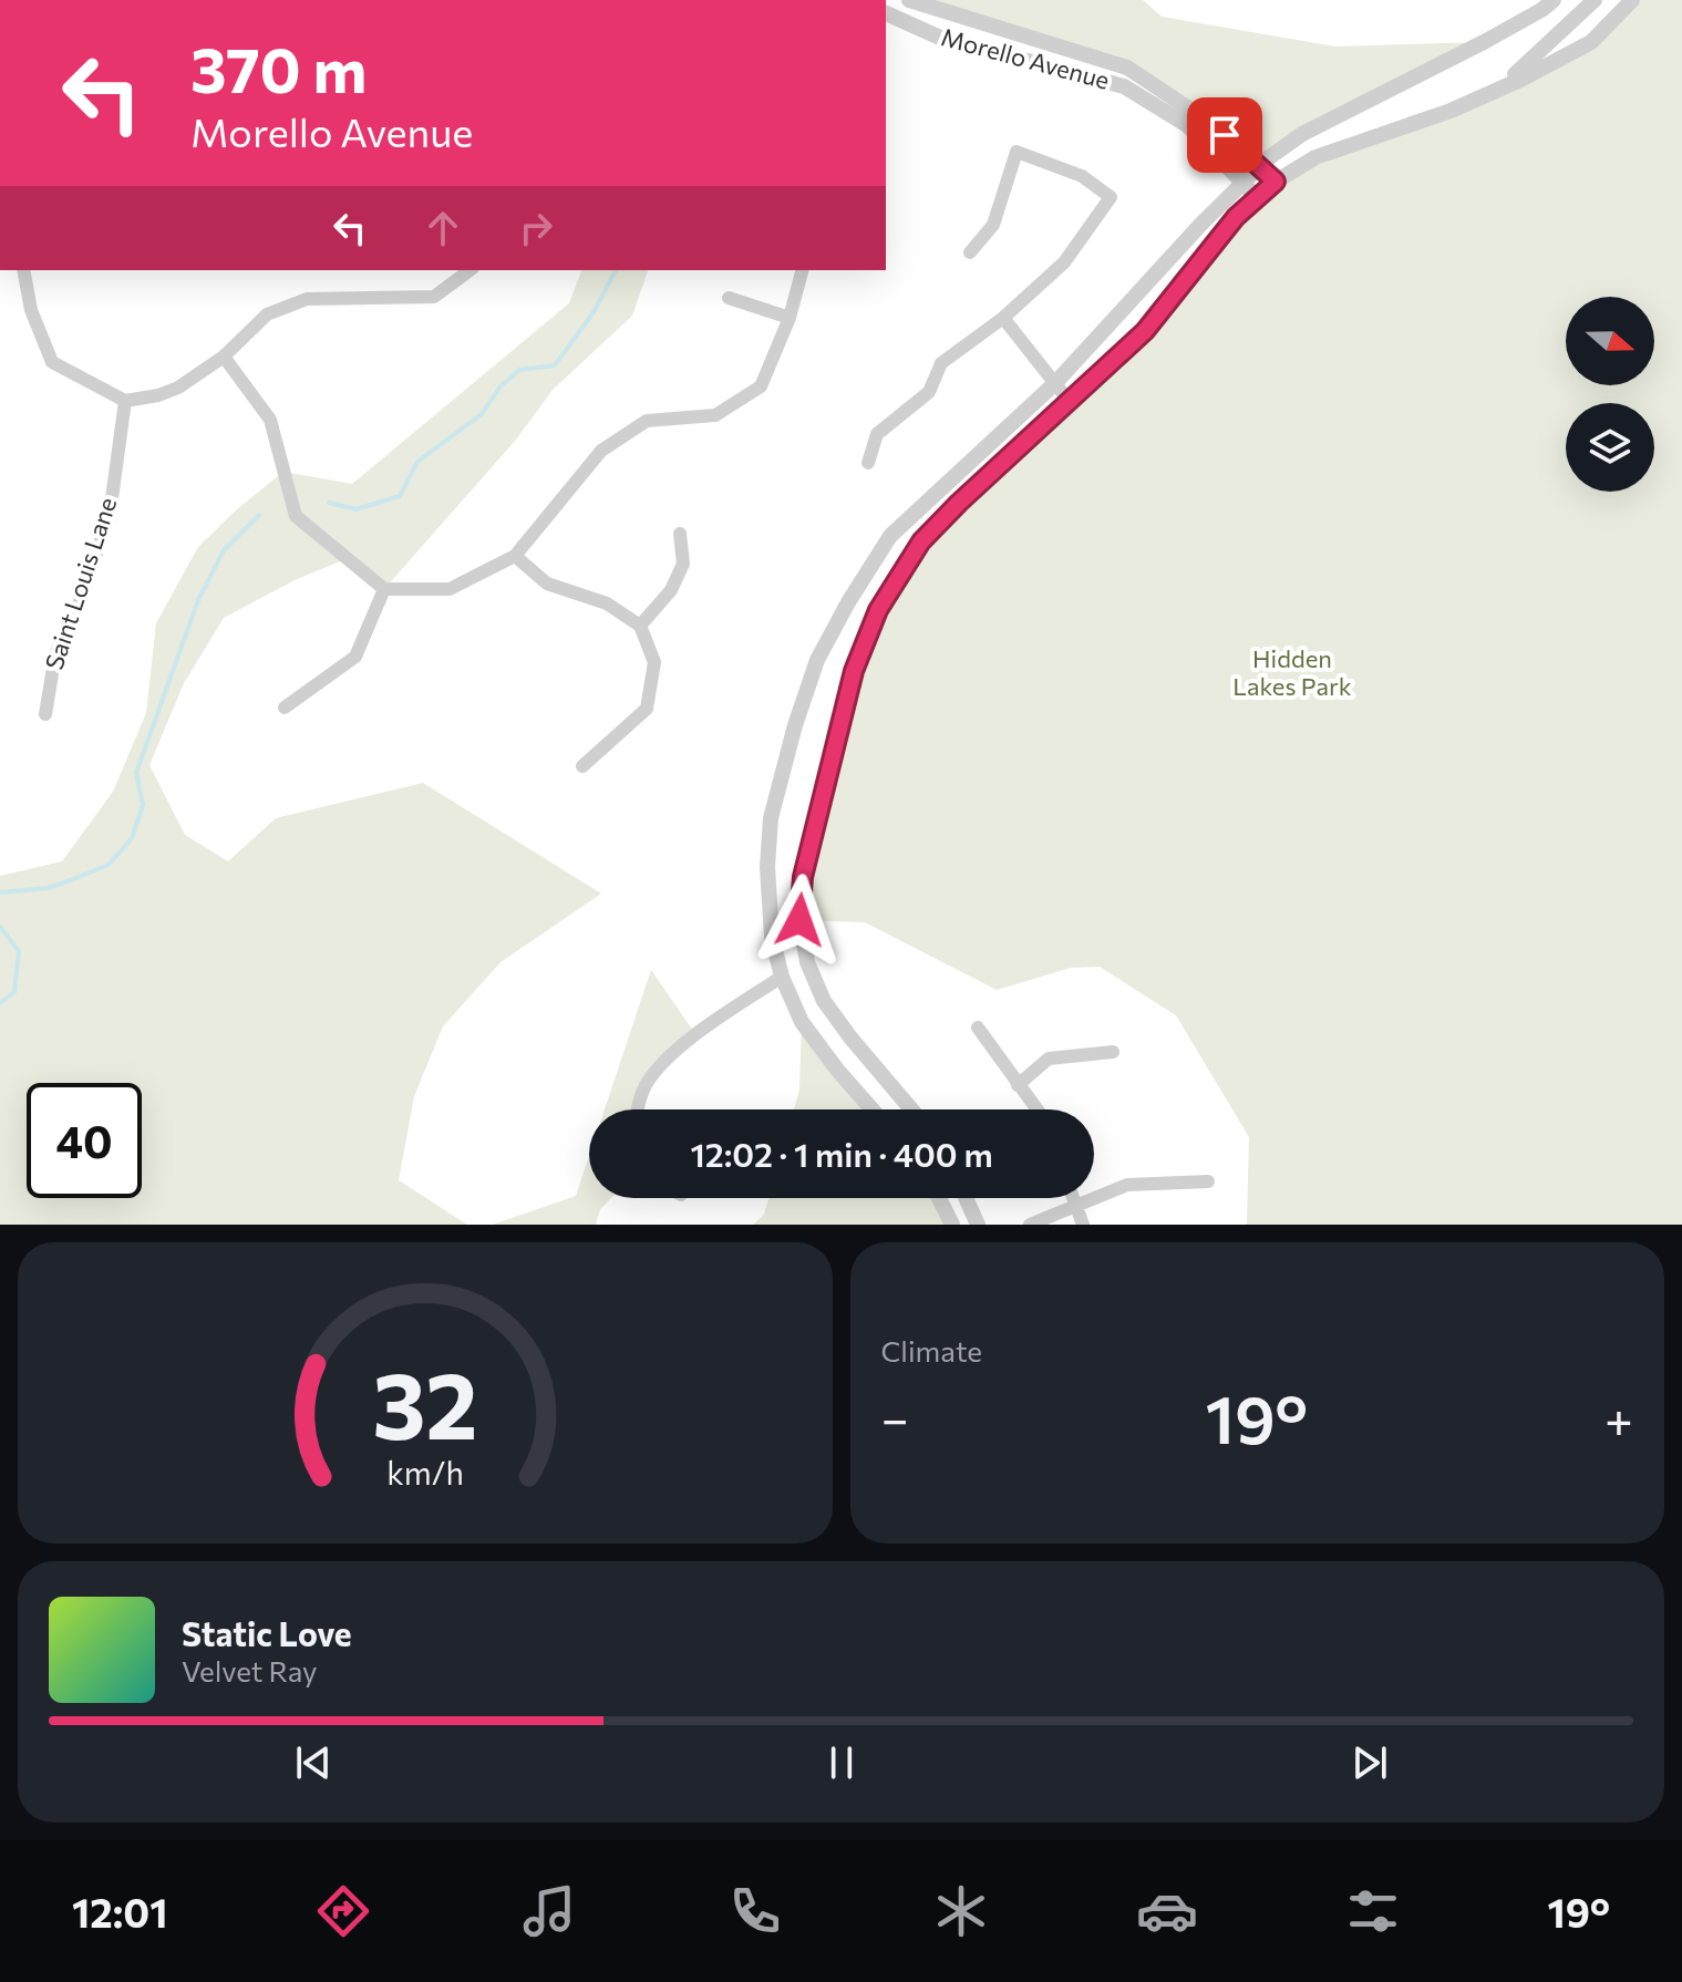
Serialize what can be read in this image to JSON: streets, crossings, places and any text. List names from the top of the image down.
{
  "streets": {
    "street": ["Morello Avenue", "Saint Louis Lane"]
  },
  "parks": ["Hidden Lakes Park"],
  "north": "right",
  "page": {
    "turn": ["370 m", "Morello Avenue"],
    "limit": "40",
    "trip": "12:02 · 1 min · 400 m",
    "tile": "Climate",
    "heat": ["−", "19°", "+"],
    "song": ["Static Love", "Velvet Ray"],
    "tabs": ["12:01", "19°"],
    "gauge": ["32", "km/h"]
  }
}
